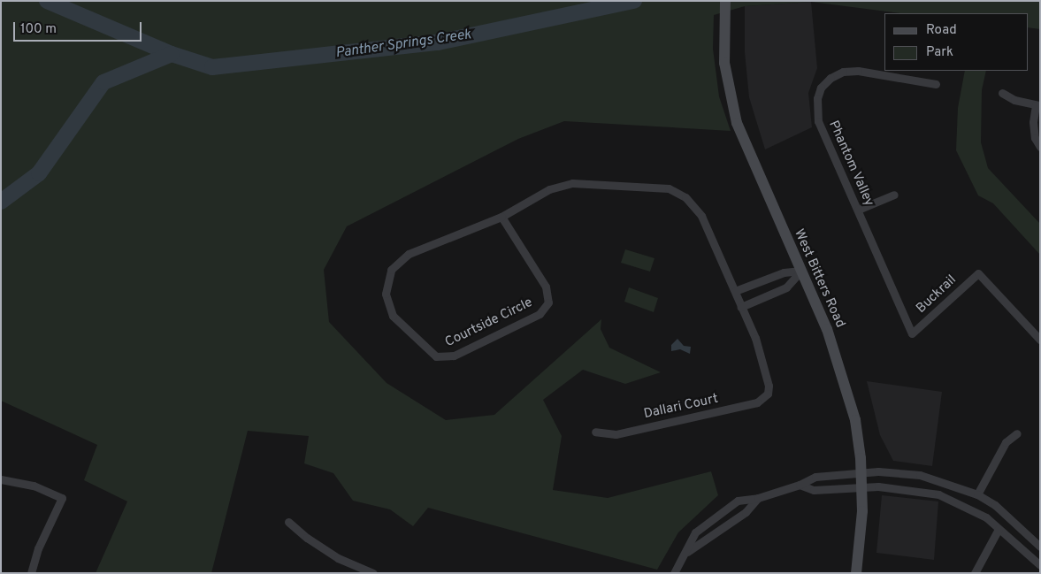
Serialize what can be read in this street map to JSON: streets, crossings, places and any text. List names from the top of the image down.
{
  "streets": {
    "main road": ["West Bitters Road"],
    "street": [
      "Phantom Valley",
      "Buckrail",
      "Courtside Circle",
      "Dallari Court"
    ]
  },
  "crossings": [
    ["Phantom Valley", "Buckrail"],
    ["Courtside Circle", "Dallari Court"]
  ],
  "water": ["Panther Springs Creek"],
  "legend": ["Road", "Park"],
  "scale_bar": "100 m"
}
